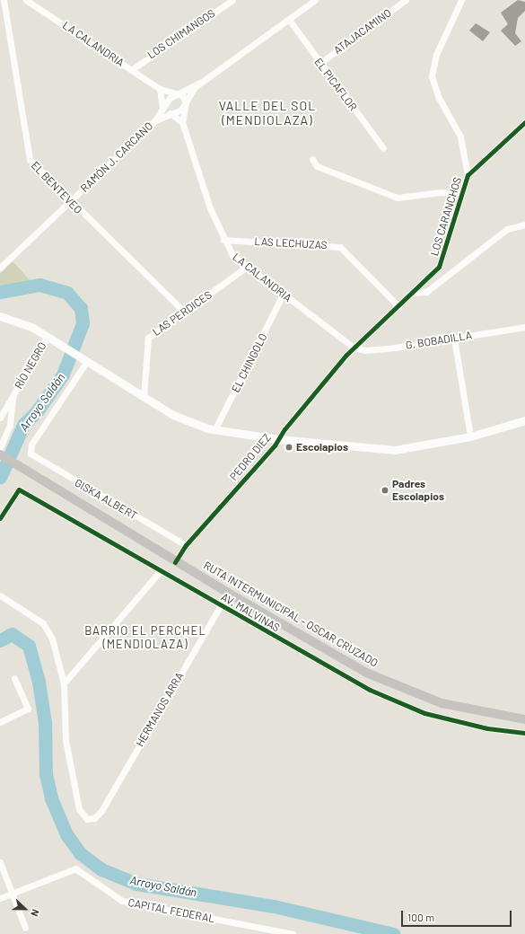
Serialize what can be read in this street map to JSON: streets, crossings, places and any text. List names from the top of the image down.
{
  "streets": {
    "main road": ["RUTA INTERMUNICIPAL - OSCAR CRUZADO"],
    "street": [
      "ATAJACAMINO",
      "LOS CHIMANGOS",
      "LA CALANDRIA",
      "EL PICAFLOR",
      "RAMÓN J. CARCANO",
      "EL BENTEVEO",
      "LOS CARANCHOS",
      "LAS LECHUZAS",
      "LAS PERDICES",
      "G. BOBADILLA",
      "EL CHINGOLO",
      "RÍO NEGRO",
      "PEDRO DIEZ",
      "GISKA ALBERT",
      "AV. MALVINAS",
      "HERMANOS ARRA",
      "CAPITAL FEDERAL"
    ]
  },
  "crossings": [
    ["ATAJACAMINO", "EL PICAFLOR"],
    ["LOS CHIMANGOS", "LA CALANDRIA"],
    ["LA CALANDRIA", "RAMÓN J. CARCANO"],
    ["LA CALANDRIA", "LOS CARANCHOS"],
    ["LA CALANDRIA", "LAS LECHUZAS"],
    ["LA CALANDRIA", "LAS PERDICES"],
    ["LA CALANDRIA", "G. BOBADILLA"],
    ["LA CALANDRIA", "EL CHINGOLO"],
    ["LA CALANDRIA", "PEDRO DIEZ"],
    ["EL PICAFLOR", "RAMÓN J. CARCANO"],
    ["RAMÓN J. CARCANO", "EL BENTEVEO"],
    ["EL BENTEVEO", "LAS PERDICES"],
    ["LOS CARANCHOS", "LAS LECHUZAS"],
    ["LOS CARANCHOS", "G. BOBADILLA"],
    ["LOS CARANCHOS", "PEDRO DIEZ"],
    ["G. BOBADILLA", "PEDRO DIEZ"],
    ["PEDRO DIEZ", "GISKA ALBERT"],
    ["PEDRO DIEZ", "RUTA INTERMUNICIPAL - OSCAR CRUZADO"],
    ["AV. MALVINAS", "HERMANOS ARRA"],
    ["RUTA INTERMUNICIPAL - OSCAR CRUZADO", "HERMANOS ARRA"]
  ],
  "districts": ["VALLE DEL SOL (MENDIOLAZA)", "BARRIO EL PERCHEL (MENDIOLAZA)"],
  "water": ["Arroyo Saldán"],
  "places": ["Escolapios", "Padres Escolapios"],
  "scale_bar": "100 m",
  "north": "right"
}
